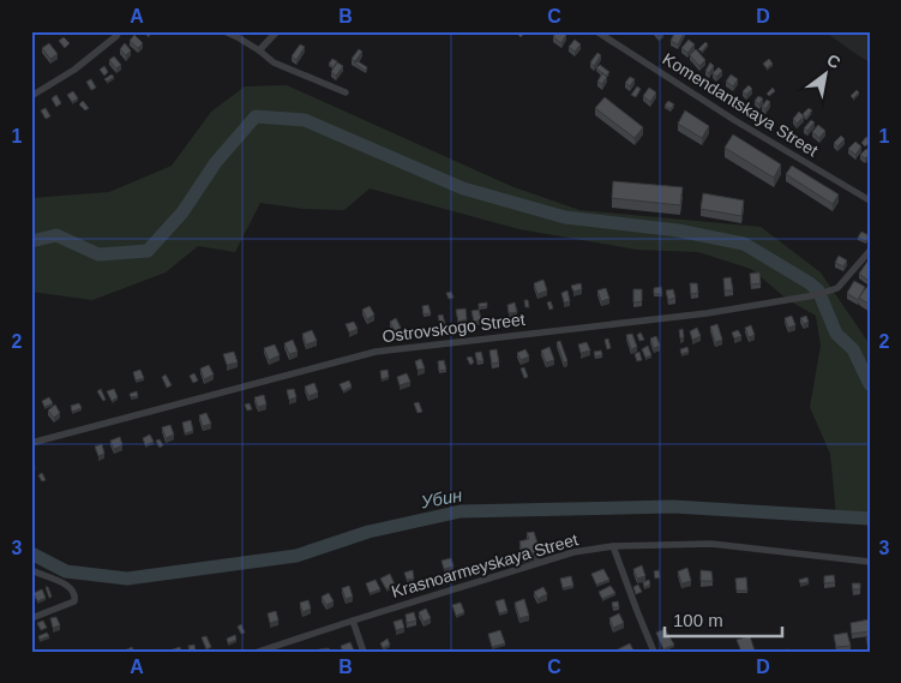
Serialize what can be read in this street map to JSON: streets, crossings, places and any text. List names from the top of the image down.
{
  "streets": {
    "street": ["Komendantskaya Street", "Ostrovskogo Street", "Krasnoarmeyskaya Street"]
  },
  "water": ["Убин"],
  "scale_bar": "100 m",
  "north": "top right",
  "grid": {
    "columns": [
      "A",
      "B",
      "C",
      "D"
    ],
    "rows": ["1", "2", "3"]
  }
}
